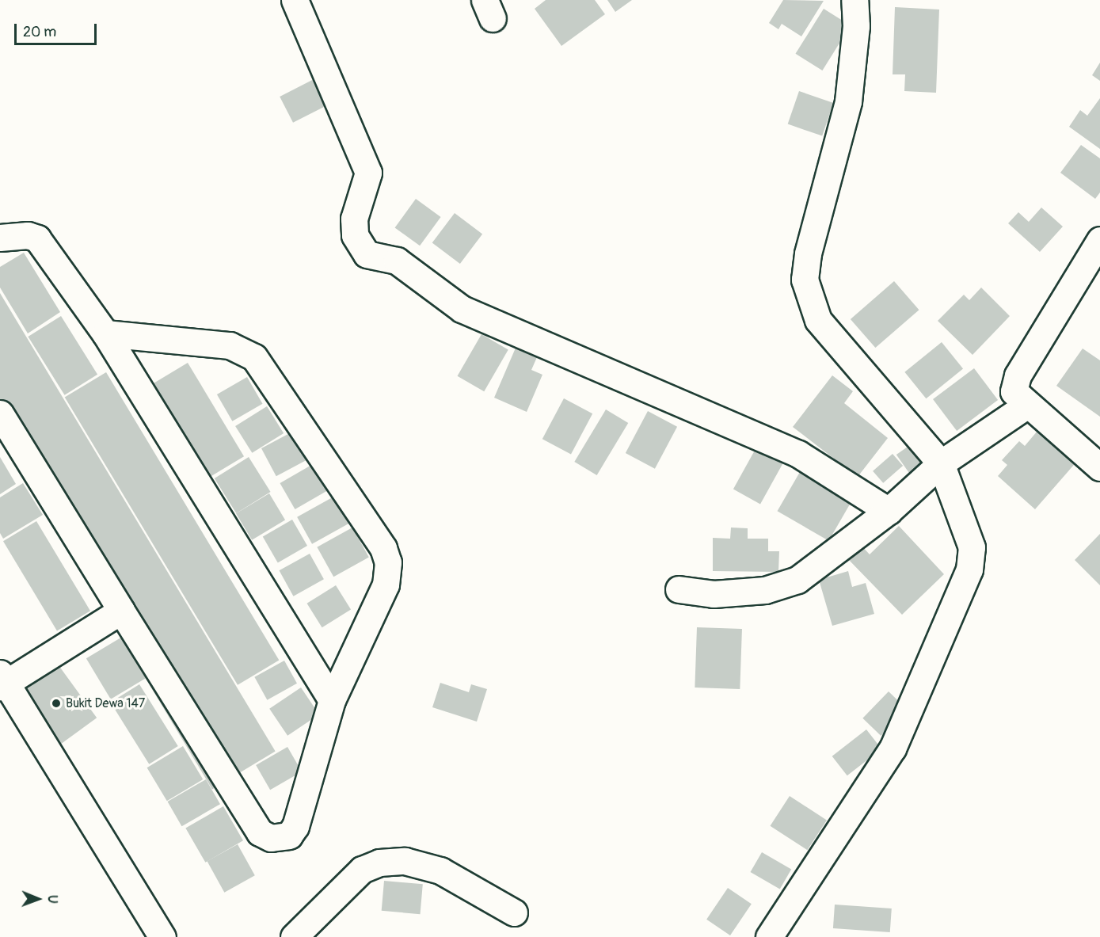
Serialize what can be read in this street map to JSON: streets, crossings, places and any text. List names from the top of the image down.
{
  "places": ["Bukit Dewa 147"],
  "scale_bar": "20 m",
  "north": "right"
}
